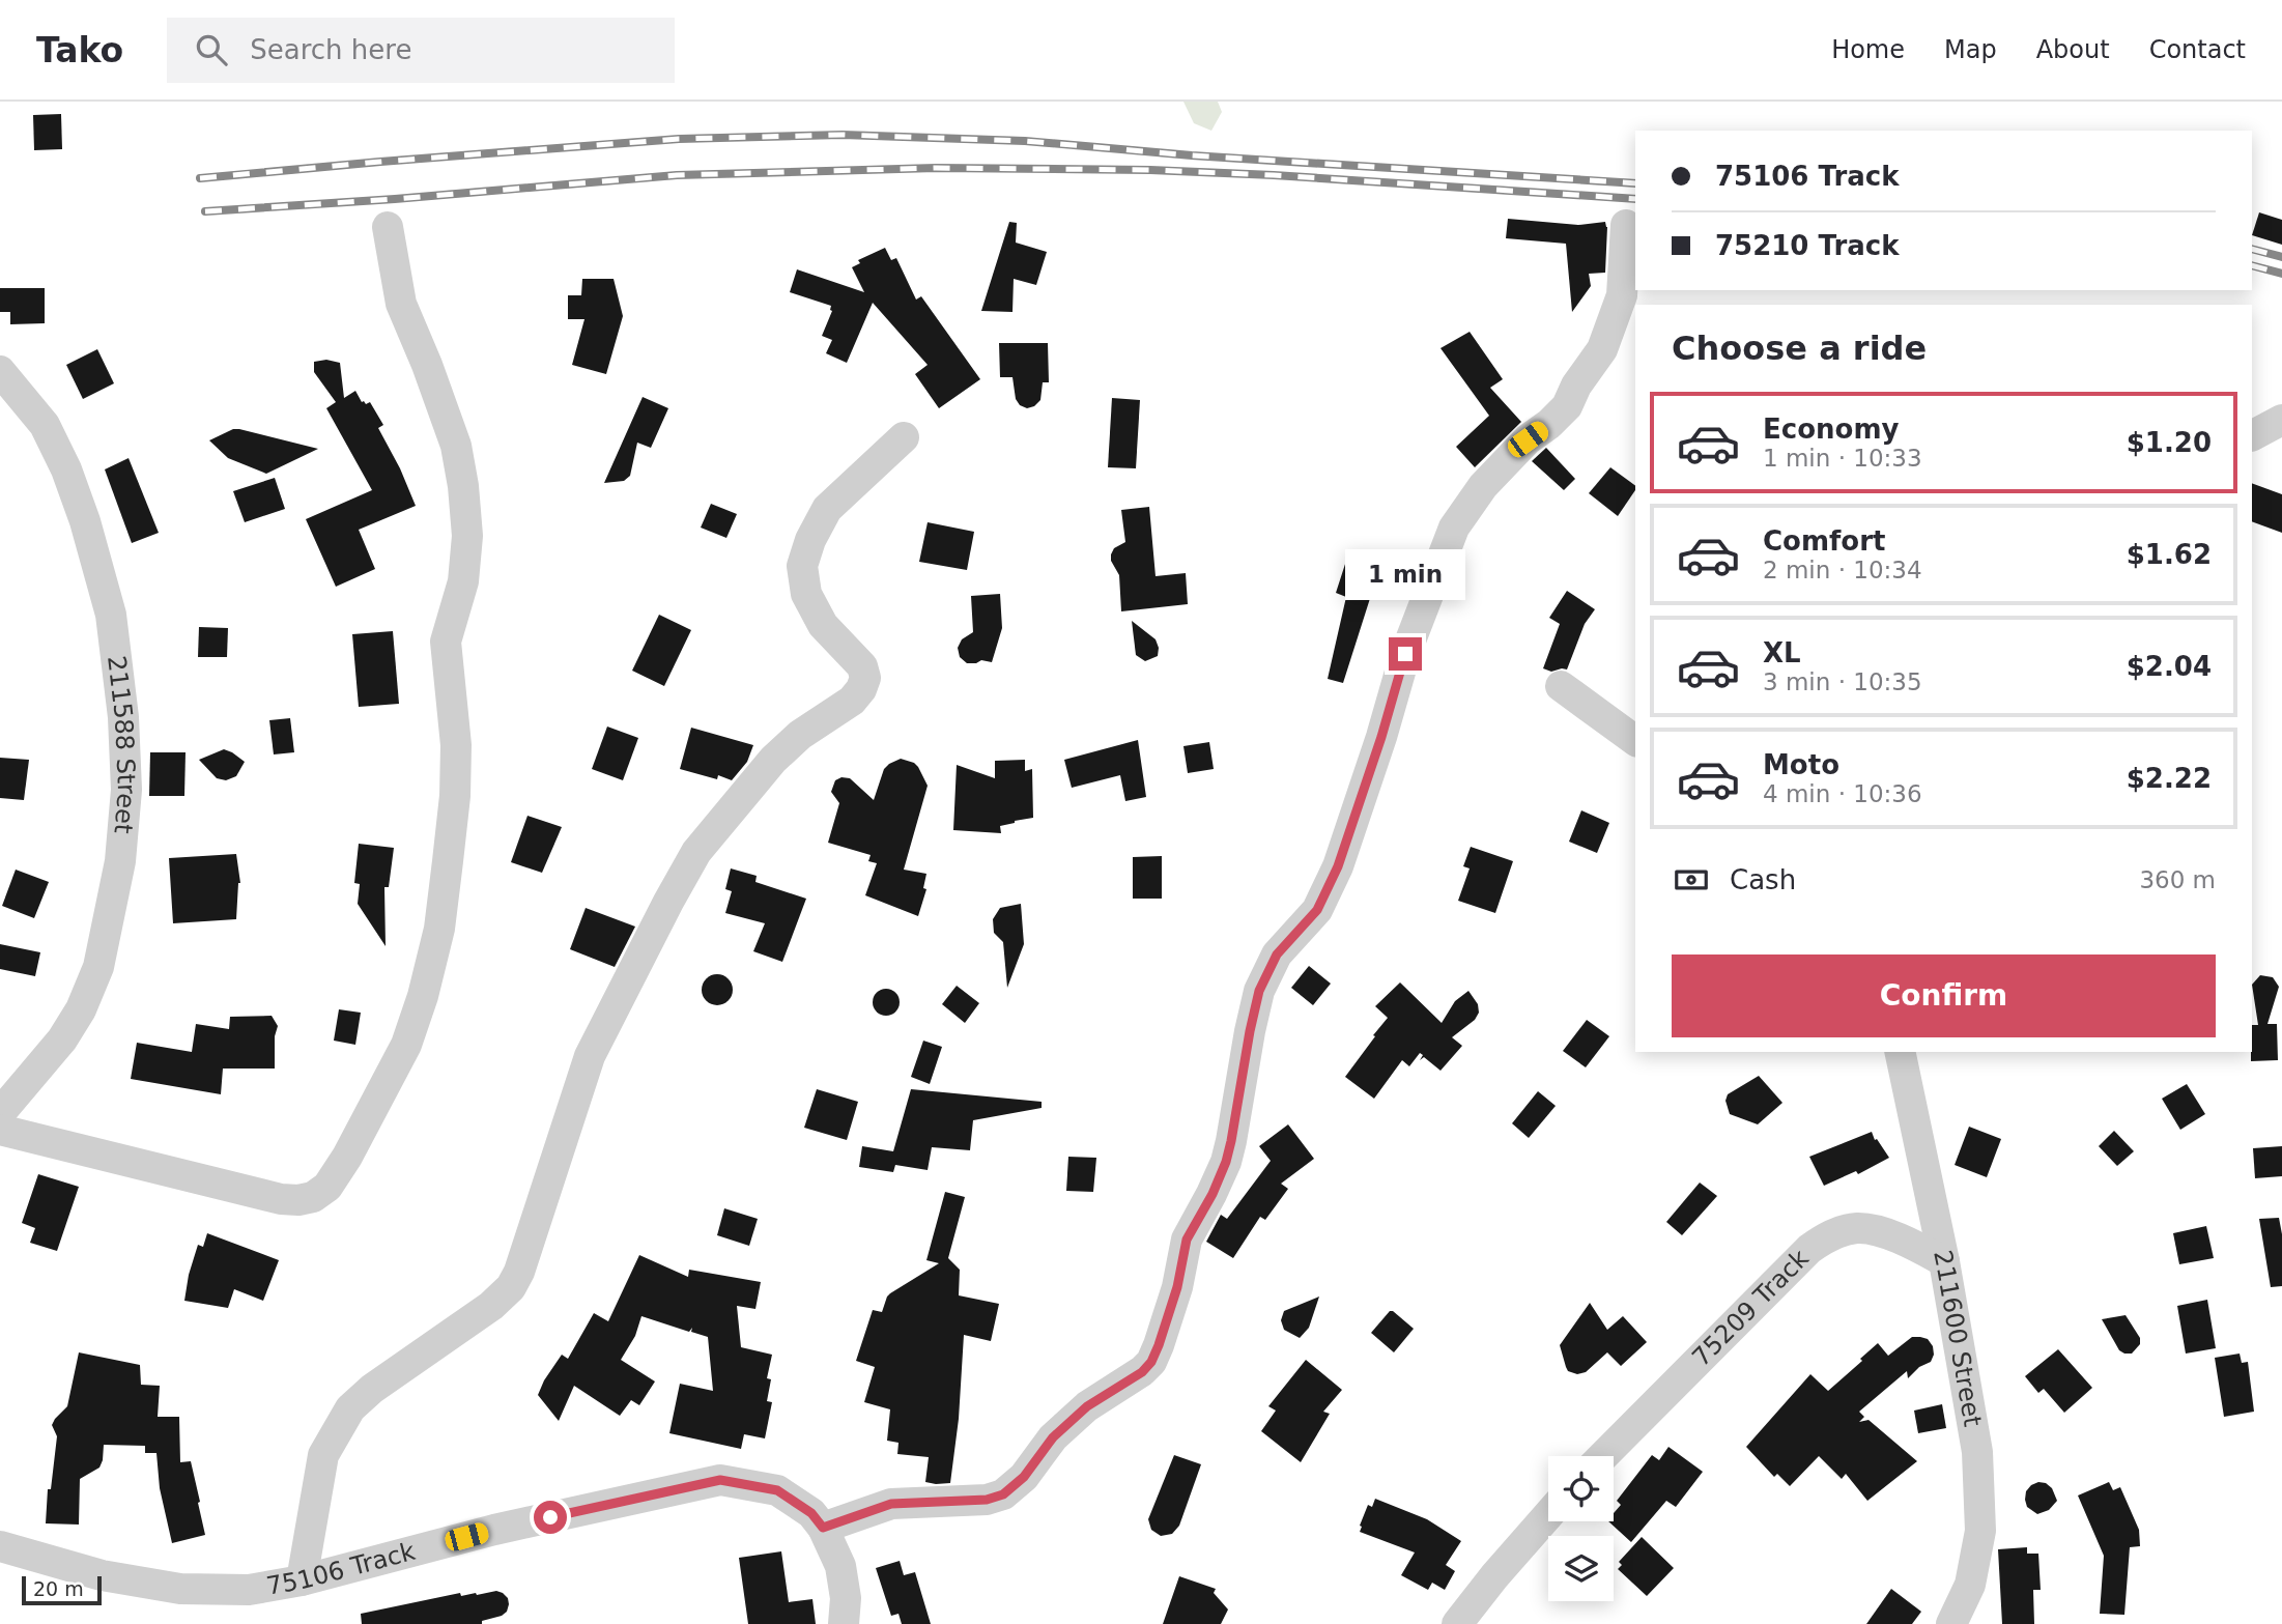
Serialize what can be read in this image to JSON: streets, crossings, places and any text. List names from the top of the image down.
{
  "streets": {
    "street": [
      "211588 Street",
      "75209 Track",
      "211600 Street",
      "75106 Track"
    ]
  },
  "crossings": [
    ["75209 Track", "211600 Street"]
  ],
  "scale_bar": "20 m",
  "page": {
    "header": "Tako",
    "search": "Search here",
    "nav": [
      "Home",
      "Map",
      "About",
      "Contact"
    ],
    "banner": ["75106 Track", "75210 Track"],
    "heading": "Choose a ride",
    "list": [
      {
        "name": "Economy",
        "note": "1 min · 10:33",
        "value": "$1.20"
      },
      {
        "name": "Comfort",
        "note": "2 min · 10:34",
        "value": "$1.62"
      },
      {
        "name": "XL",
        "note": "3 min · 10:35",
        "value": "$2.04"
      },
      {
        "name": "Moto",
        "note": "4 min · 10:36",
        "value": "$2.22"
      }
    ],
    "bubble": "1 min",
    "pay": ["Cash", "360 m"],
    "buttons": "Confirm",
    "scale": "20 m"
  }
}
